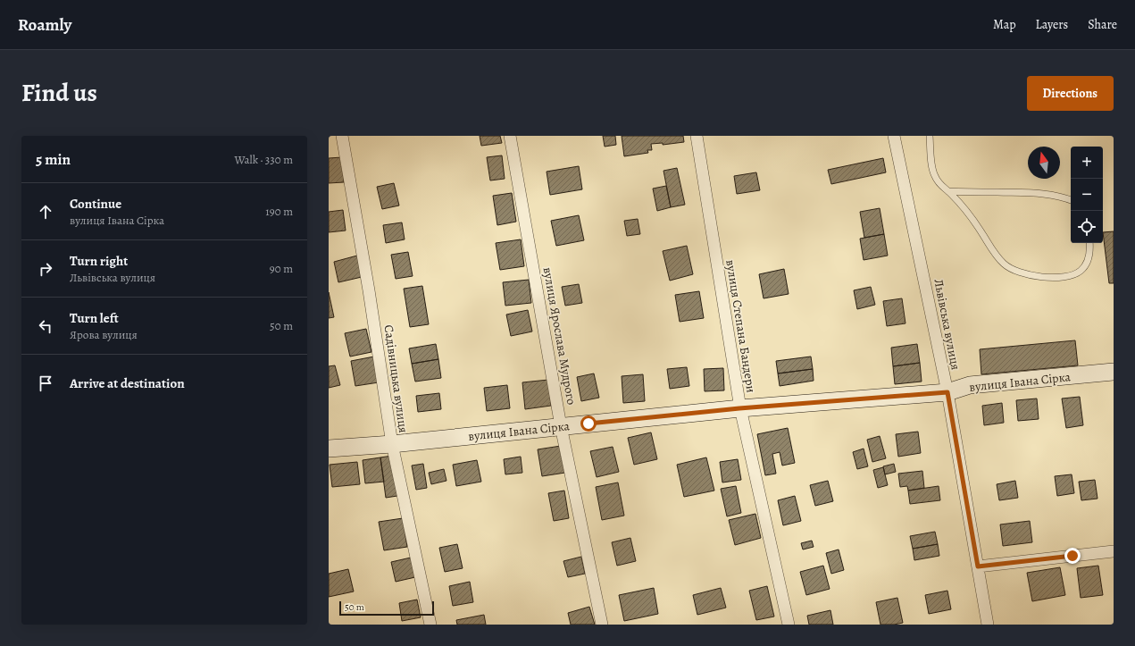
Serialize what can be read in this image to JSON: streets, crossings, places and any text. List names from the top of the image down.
{
  "streets": {
    "street": [
      "Львівська вулиця",
      "вулиця Степана Бандери",
      "вулиця Ярослава Мудрого",
      "Садівницька вулиця",
      "вулиця Івана Сірка"
    ]
  },
  "crossings": [
    ["Львівська вулиця", "вулиця Івана Сірка"],
    ["вулиця Степана Бандери", "вулиця Івана Сірка"],
    ["вулиця Ярослава Мудрого", "вулиця Івана Сірка"],
    ["Садівницька вулиця", "вулиця Івана Сірка"]
  ],
  "scale_bar": "50 m",
  "north": "top",
  "page": {
    "header": "Roamly",
    "nav": ["Map", "Layers", "Share"],
    "title": "Find us",
    "buttons": "Directions",
    "heading": ["5 min", "Walk · 330 m"],
    "map_buttons": ["+", "−"],
    "list": [
      ["Continue", "вулиця Івана Сірка", "190 m"],
      ["Turn right", "Львівська вулиця", "90 m"],
      ["Turn left", "Ярова вулиця", "50 m"],
      "Arrive at destination"
    ],
    "scale": "50 m"
  }
}
